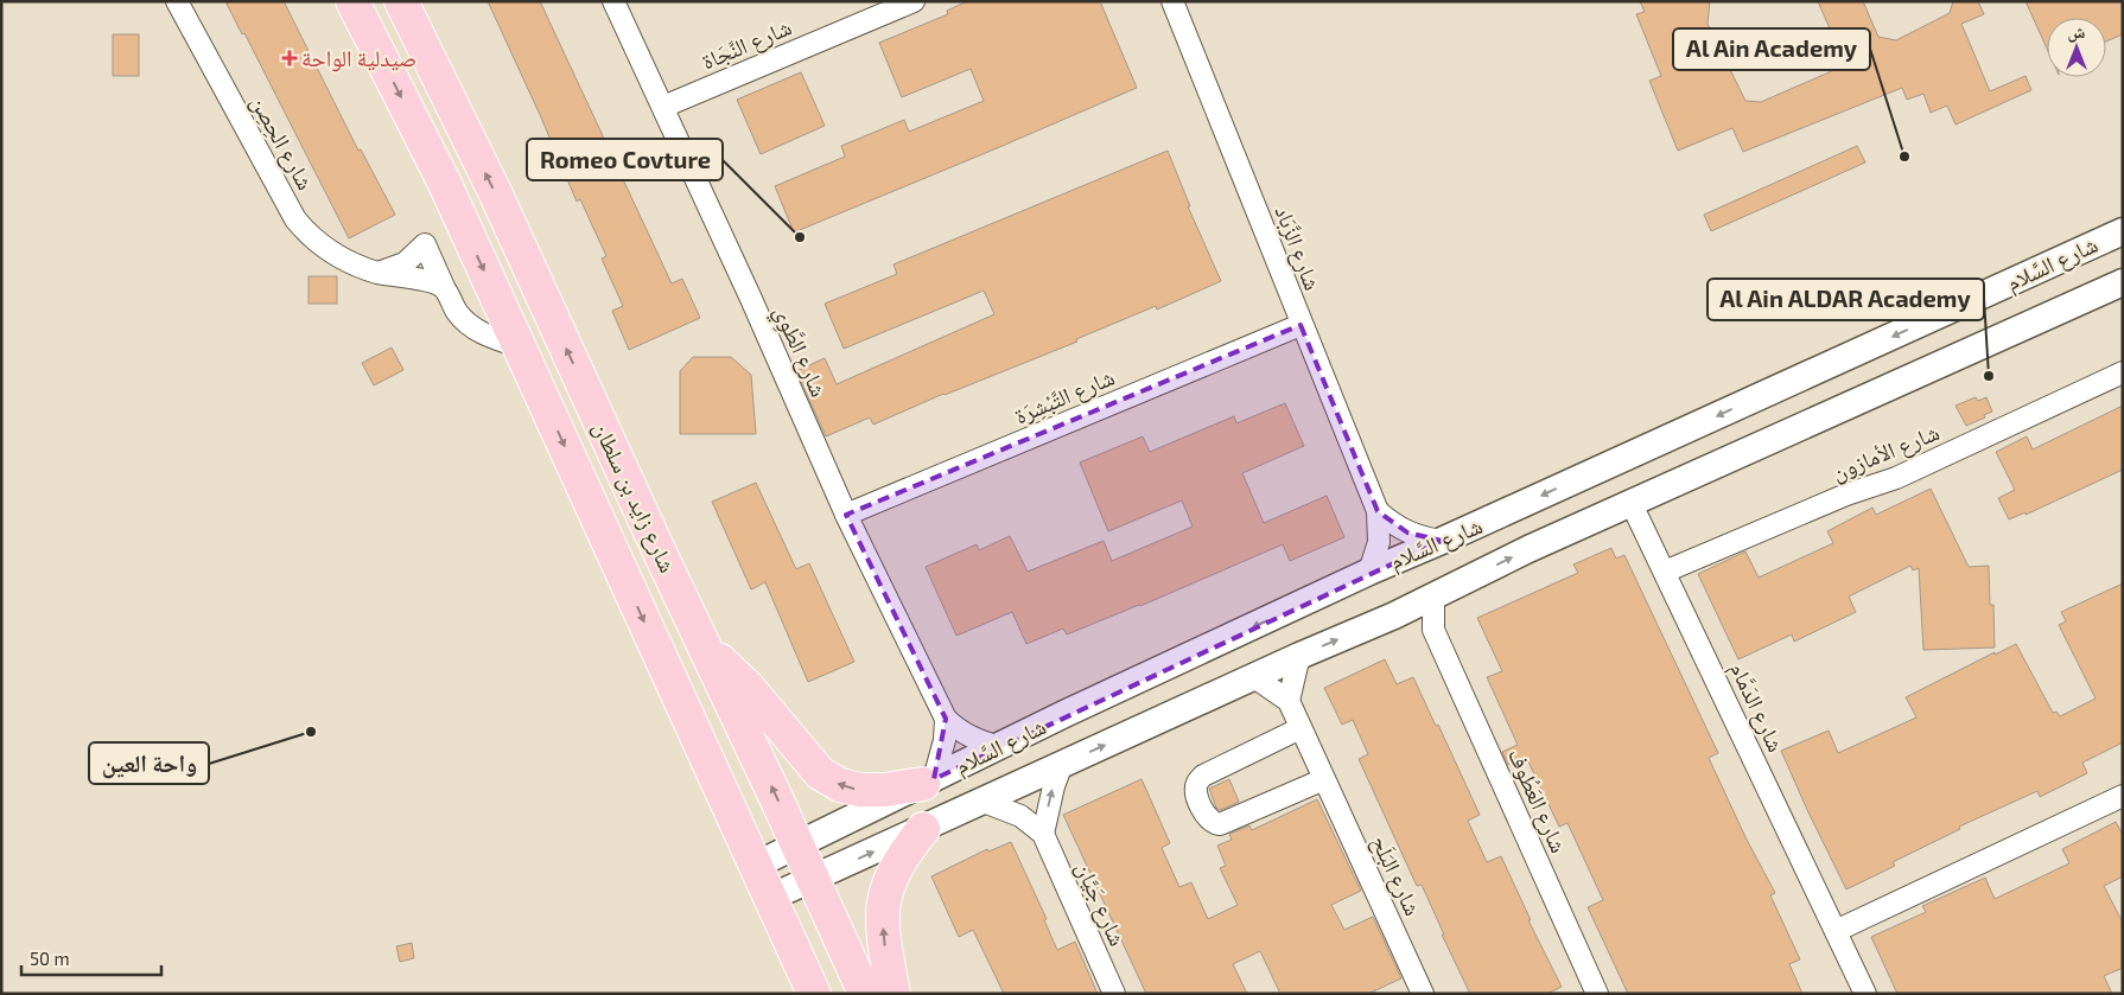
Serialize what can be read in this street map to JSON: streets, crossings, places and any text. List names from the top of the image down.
{
  "streets": {
    "highway": ["شارع زايد بن سلطان"],
    "street": [
      "شارع النَّجَاة",
      "شارع الحِصِن",
      "شارع الزَّبَاد",
      "شارع السَّلام",
      "شارع الطَّوِي",
      "شارع التَّبْشِرَة",
      "شارع الأمازون",
      "شارع الدَمَّام",
      "شارع العَطُوف",
      "شارع البَلَح",
      "شارع جَيَّان"
    ]
  },
  "crossings": [
    ["شارع النَّجَاة", "شارع الطَّوِي"],
    ["شارع الزَّبَاد", "شارع السَّلام"],
    ["شارع الزَّبَاد", "شارع التَّبْشِرَة"],
    ["شارع السَّلام", "شارع الطَّوِي"],
    ["شارع السَّلام", "شارع زايد بن سلطان"],
    ["شارع السَّلام", "شارع الدَمَّام"],
    ["شارع السَّلام", "شارع العَطُوف"],
    ["شارع السَّلام", "شارع جَيَّان"],
    ["شارع الطَّوِي", "شارع التَّبْشِرَة"],
    ["شارع الأمازون", "شارع الدَمَّام"]
  ],
  "places": {
    "health": ["صيدلية الواحة"],
    "other": [
      "Al Ain Academy",
      "Romeo Covture",
      "Al Ain ALDAR Academy",
      "واحة العين"
    ]
  },
  "scale_bar": "50 m",
  "north": "top"
}
